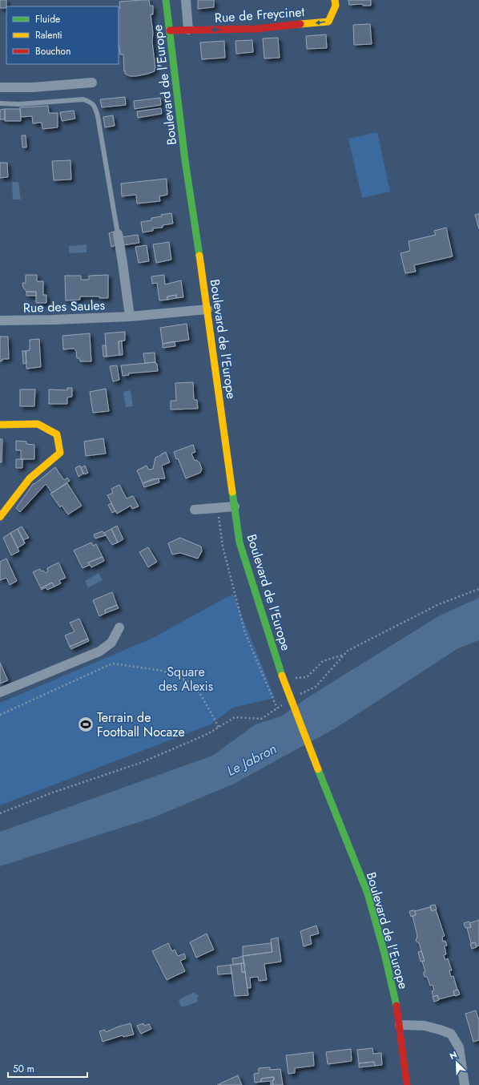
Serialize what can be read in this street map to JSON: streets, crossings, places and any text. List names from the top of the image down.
{
  "streets": {
    "main road": ["Rue de Freycinet", "Boulevard de l'Europe"],
    "street": ["Rue des Saules"]
  },
  "crossings": [
    ["Rue de Freycinet", "Boulevard de l'Europe"],
    ["Boulevard de l'Europe", "Rue des Saules"]
  ],
  "one_way": ["Rue de Freycinet"],
  "water": ["Le Jabron"],
  "parks": ["Square des Alexis"],
  "places": {
    "sports": ["Terrain de Football Nocaze"]
  },
  "legend": ["Fluide", "Ralenti", "Bouchon"],
  "scale_bar": "50 m",
  "north": "top left"
}
